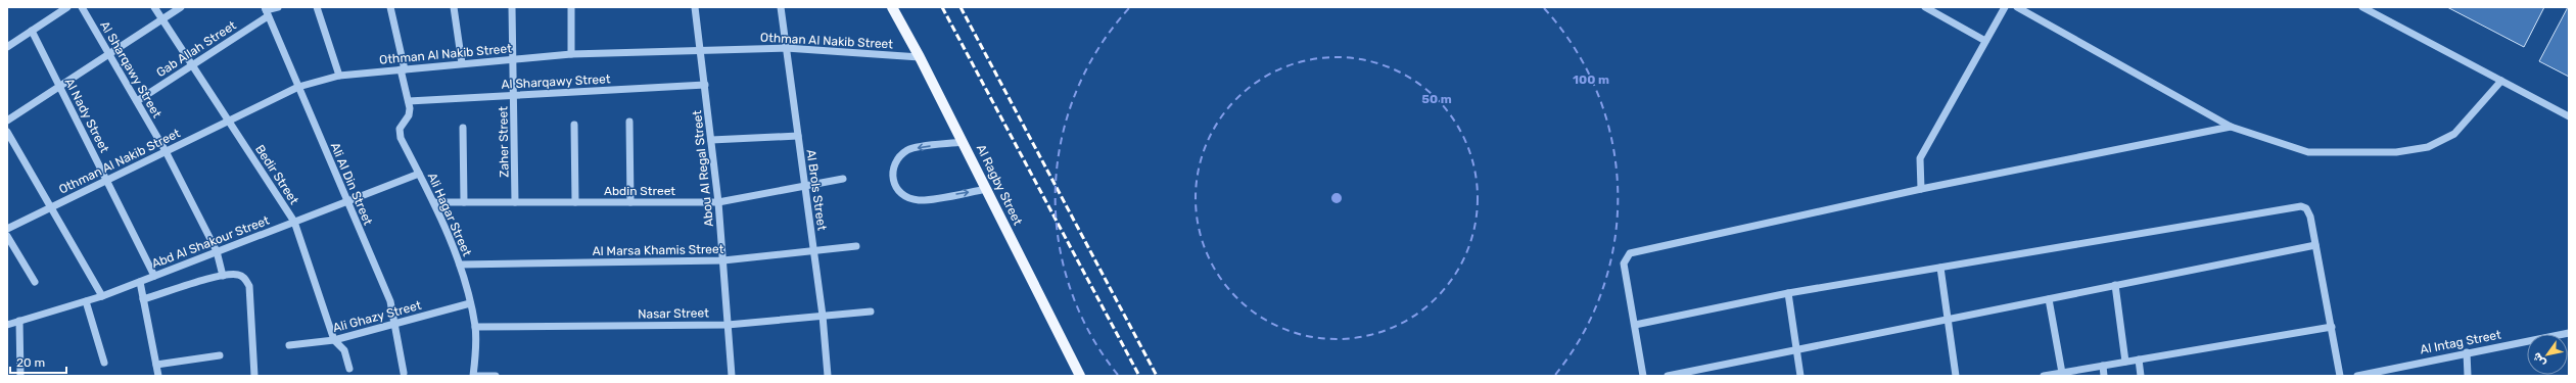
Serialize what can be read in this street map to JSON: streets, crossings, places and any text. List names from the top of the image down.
{
  "streets": {
    "main road": ["Al Ragby Street"],
    "street": [
      "Othman Al Nakib Street",
      "Gab Allah Street",
      "Al Sharqawy Street",
      "Al Nady Street",
      "Zaher Street",
      "Abou Al Regal Street",
      "Bedir Street",
      "Ali Al Din Street",
      "Al Brols Street",
      "Abdin Street",
      "Ali Hagar Street",
      "Abd Al Shakour Street",
      "Al Marsa Khamis Street",
      "Nasar Street",
      "Ali Ghazy Street",
      "Al Intag Street"
    ]
  },
  "crossings": [
    ["Othman Al Nakib Street", "Al Sharqawy Street"],
    ["Othman Al Nakib Street", "Al Nady Street"],
    ["Othman Al Nakib Street", "Zaher Street"],
    ["Othman Al Nakib Street", "Abou Al Regal Street"],
    ["Othman Al Nakib Street", "Bedir Street"],
    ["Othman Al Nakib Street", "Ali Al Din Street"],
    ["Othman Al Nakib Street", "Al Ragby Street"],
    ["Othman Al Nakib Street", "Al Brols Street"],
    ["Othman Al Nakib Street", "Ali Hagar Street"],
    ["Gab Allah Street", "Al Sharqawy Street"],
    ["Gab Allah Street", "Bedir Street"],
    ["Gab Allah Street", "Ali Al Din Street"],
    ["Al Sharqawy Street", "Zaher Street"],
    ["Al Sharqawy Street", "Abou Al Regal Street"],
    ["Al Sharqawy Street", "Ali Hagar Street"],
    ["Al Sharqawy Street", "Abd Al Shakour Street"],
    ["Al Nady Street", "Abd Al Shakour Street"],
    ["Zaher Street", "Abdin Street"],
    ["Abou Al Regal Street", "Abdin Street"],
    ["Abou Al Regal Street", "Al Marsa Khamis Street"],
    ["Abou Al Regal Street", "Nasar Street"],
    ["Bedir Street", "Abd Al Shakour Street"],
    ["Bedir Street", "Ali Ghazy Street"],
    ["Ali Al Din Street", "Abd Al Shakour Street"],
    ["Ali Al Din Street", "Ali Ghazy Street"],
    ["Al Brols Street", "Abdin Street"],
    ["Al Brols Street", "Al Marsa Khamis Street"],
    ["Al Brols Street", "Nasar Street"],
    ["Abdin Street", "Ali Hagar Street"],
    ["Ali Hagar Street", "Abd Al Shakour Street"],
    ["Ali Hagar Street", "Al Marsa Khamis Street"],
    ["Ali Hagar Street", "Nasar Street"],
    ["Ali Hagar Street", "Ali Ghazy Street"]
  ],
  "scale_bar": "20 m",
  "north": "bottom left",
  "rings": ["100 m", "50 m"]
}
